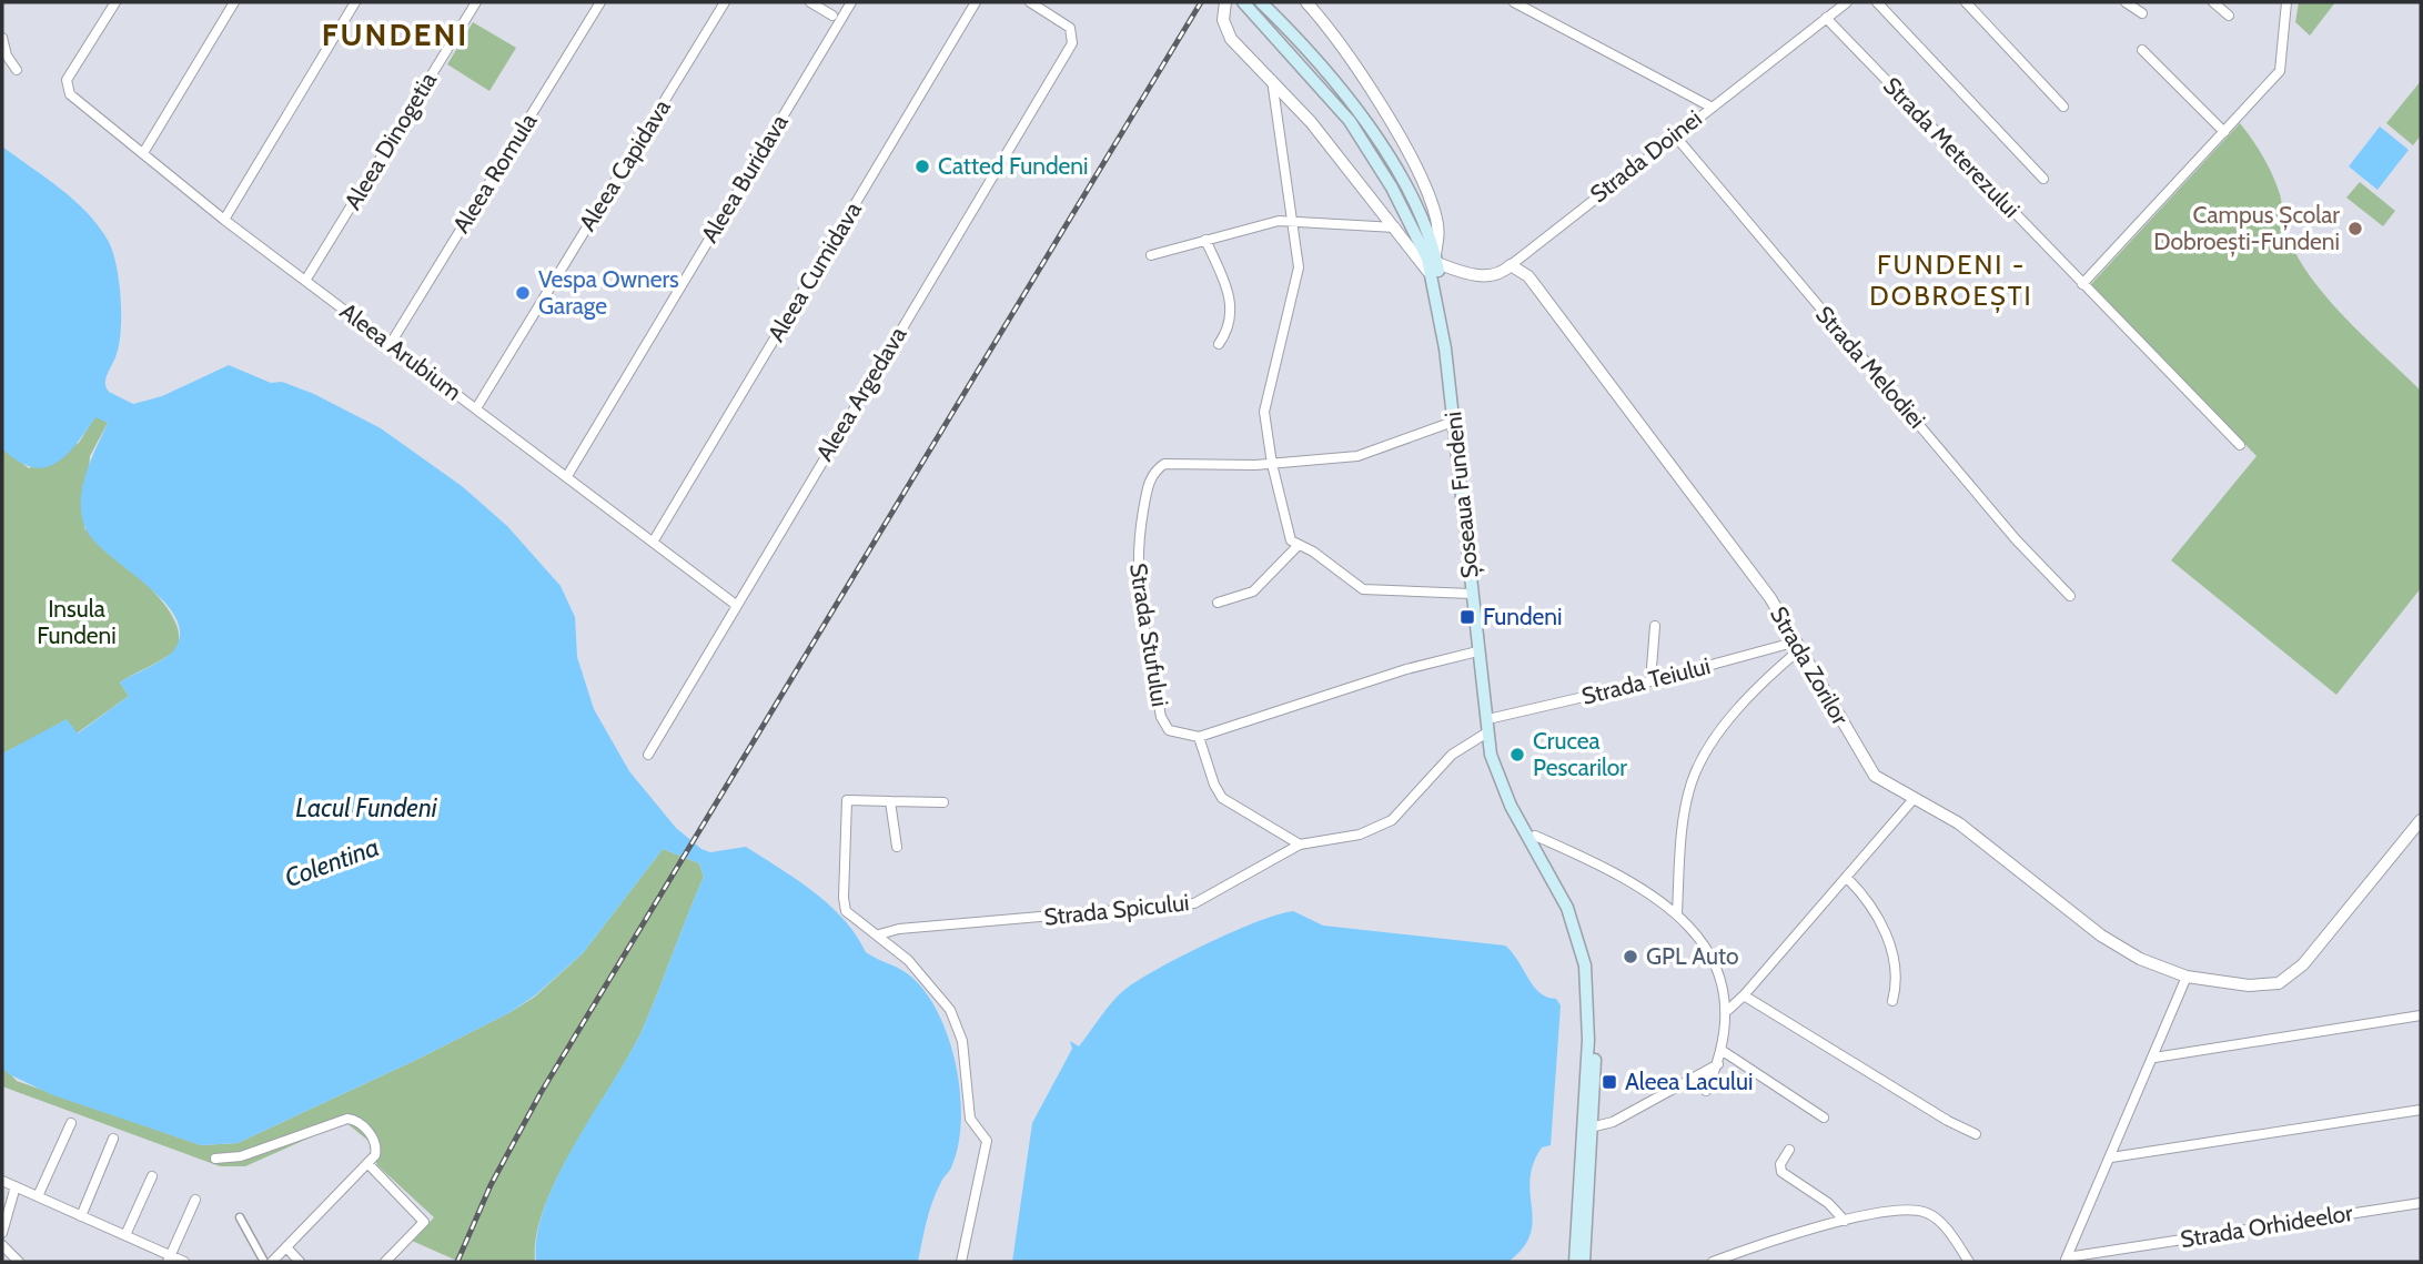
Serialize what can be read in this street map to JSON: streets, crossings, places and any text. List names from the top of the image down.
{
  "streets": {
    "main road": ["Șoseaua Fundeni"],
    "street": [
      "Aleea Dinogetia",
      "Strada Meterezului",
      "Strada Doinei",
      "Aleea Capidava",
      "Aleea Romula",
      "Aleea Buridava",
      "Aleea Cumidava",
      "Aleea Arubium",
      "Strada Melodiei",
      "Aleea Argedava",
      "Strada Stufului",
      "Strada Zorilor",
      "Strada Teiului",
      "Strada Spicului",
      "Strada Orhideelor"
    ]
  },
  "crossings": [
    ["Aleea Dinogetia", "Aleea Arubium"],
    ["Strada Meterezului", "Strada Doinei"],
    ["Strada Doinei", "Strada Melodiei"],
    ["Strada Doinei", "Șoseaua Fundeni"],
    ["Strada Doinei", "Strada Zorilor"],
    ["Aleea Capidava", "Aleea Arubium"],
    ["Aleea Romula", "Aleea Arubium"],
    ["Aleea Buridava", "Aleea Arubium"],
    ["Aleea Cumidava", "Aleea Arubium"],
    ["Aleea Arubium", "Aleea Argedava"],
    ["Șoseaua Fundeni", "Strada Teiului"],
    ["Șoseaua Fundeni", "Strada Spicului"],
    ["Strada Zorilor", "Strada Teiului"]
  ],
  "districts": ["FUNDENI", "FUNDENI - DOBROEȘTI"],
  "water": ["Lacul Fundeni", "Colentina"],
  "parks": ["Insula Fundeni"],
  "places": {
    "other": [
      "Catted Fundeni",
      "Campus Școlar Dobroești-Fundeni",
      "Vespa Owners Garage",
      "Crucea Pescarilor",
      "GPL Auto"
    ],
    "transit": ["Fundeni", "Aleea Lacului"]
  }
}
